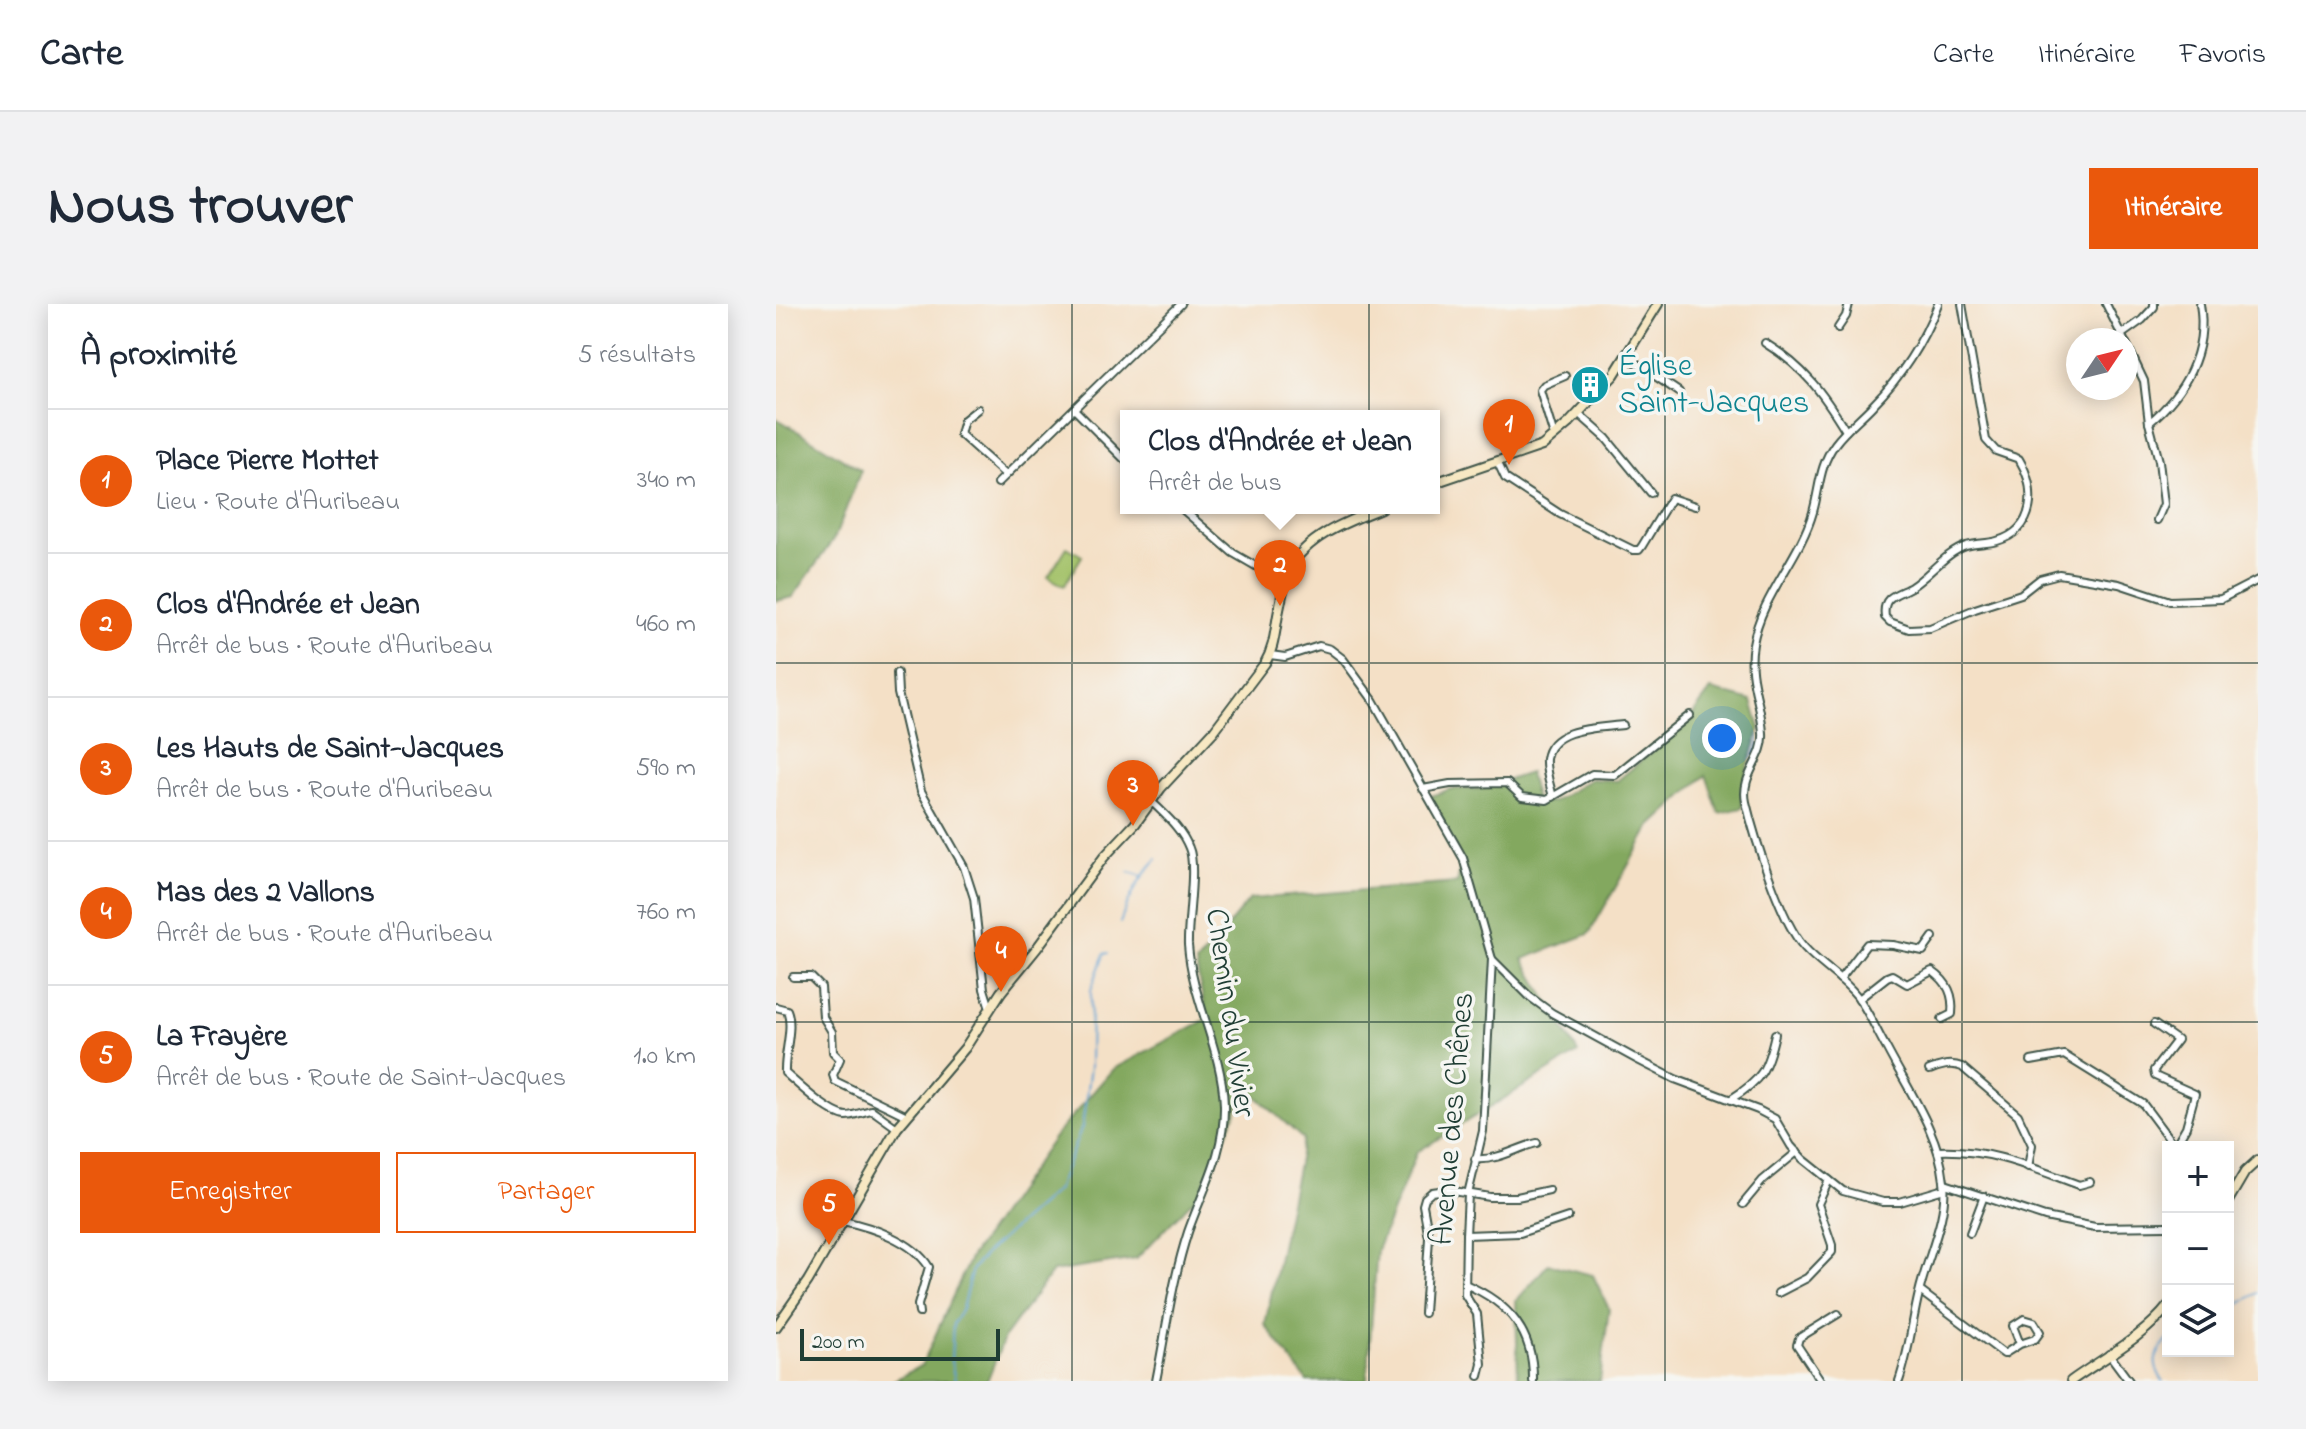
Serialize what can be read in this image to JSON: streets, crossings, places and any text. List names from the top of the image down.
{
  "streets": {
    "street": ["Chemin du Vivier", "Avenue des Chênes"]
  },
  "places": {
    "building": ["Église Saint-Jacques"]
  },
  "scale_bar": "200 m",
  "north": "top right",
  "page": {
    "header": "Carte",
    "nav": ["Carte", "Itinéraire", "Favoris"],
    "title": "Nous trouver",
    "buttons": [
      "Itinéraire",
      ["Enregistrer", "Partager"]
    ],
    "heading": ["À proximité", "5 résultats"],
    "pins": [
      "1",
      "2",
      "3",
      "4",
      "5"
    ],
    "list": [
      {
        "mark": "1",
        "name": "Place Pierre Mottet",
        "note": "Lieu · Route d'Auribeau",
        "value": "340 m"
      },
      {
        "mark": "2",
        "name": "Clos d'Andrée et Jean",
        "note": "Arrêt de bus · Route d'Auribeau",
        "value": "460 m"
      },
      {
        "mark": "3",
        "name": "Les Hauts de Saint-Jacques",
        "note": "Arrêt de bus · Route d'Auribeau",
        "value": "590 m"
      },
      {
        "mark": "4",
        "name": "Mas des 2 Vallons",
        "note": "Arrêt de bus · Route d'Auribeau",
        "value": "760 m"
      },
      {
        "mark": "5",
        "name": "La Frayère",
        "note": "Arrêt de bus · Route de Saint-Jacques",
        "value": "1.0 km"
      }
    ],
    "popup": ["Clos d'Andrée et Jean", "Arrêt de bus"],
    "map_buttons": ["+", "−"],
    "scale": "200 m"
  }
}
